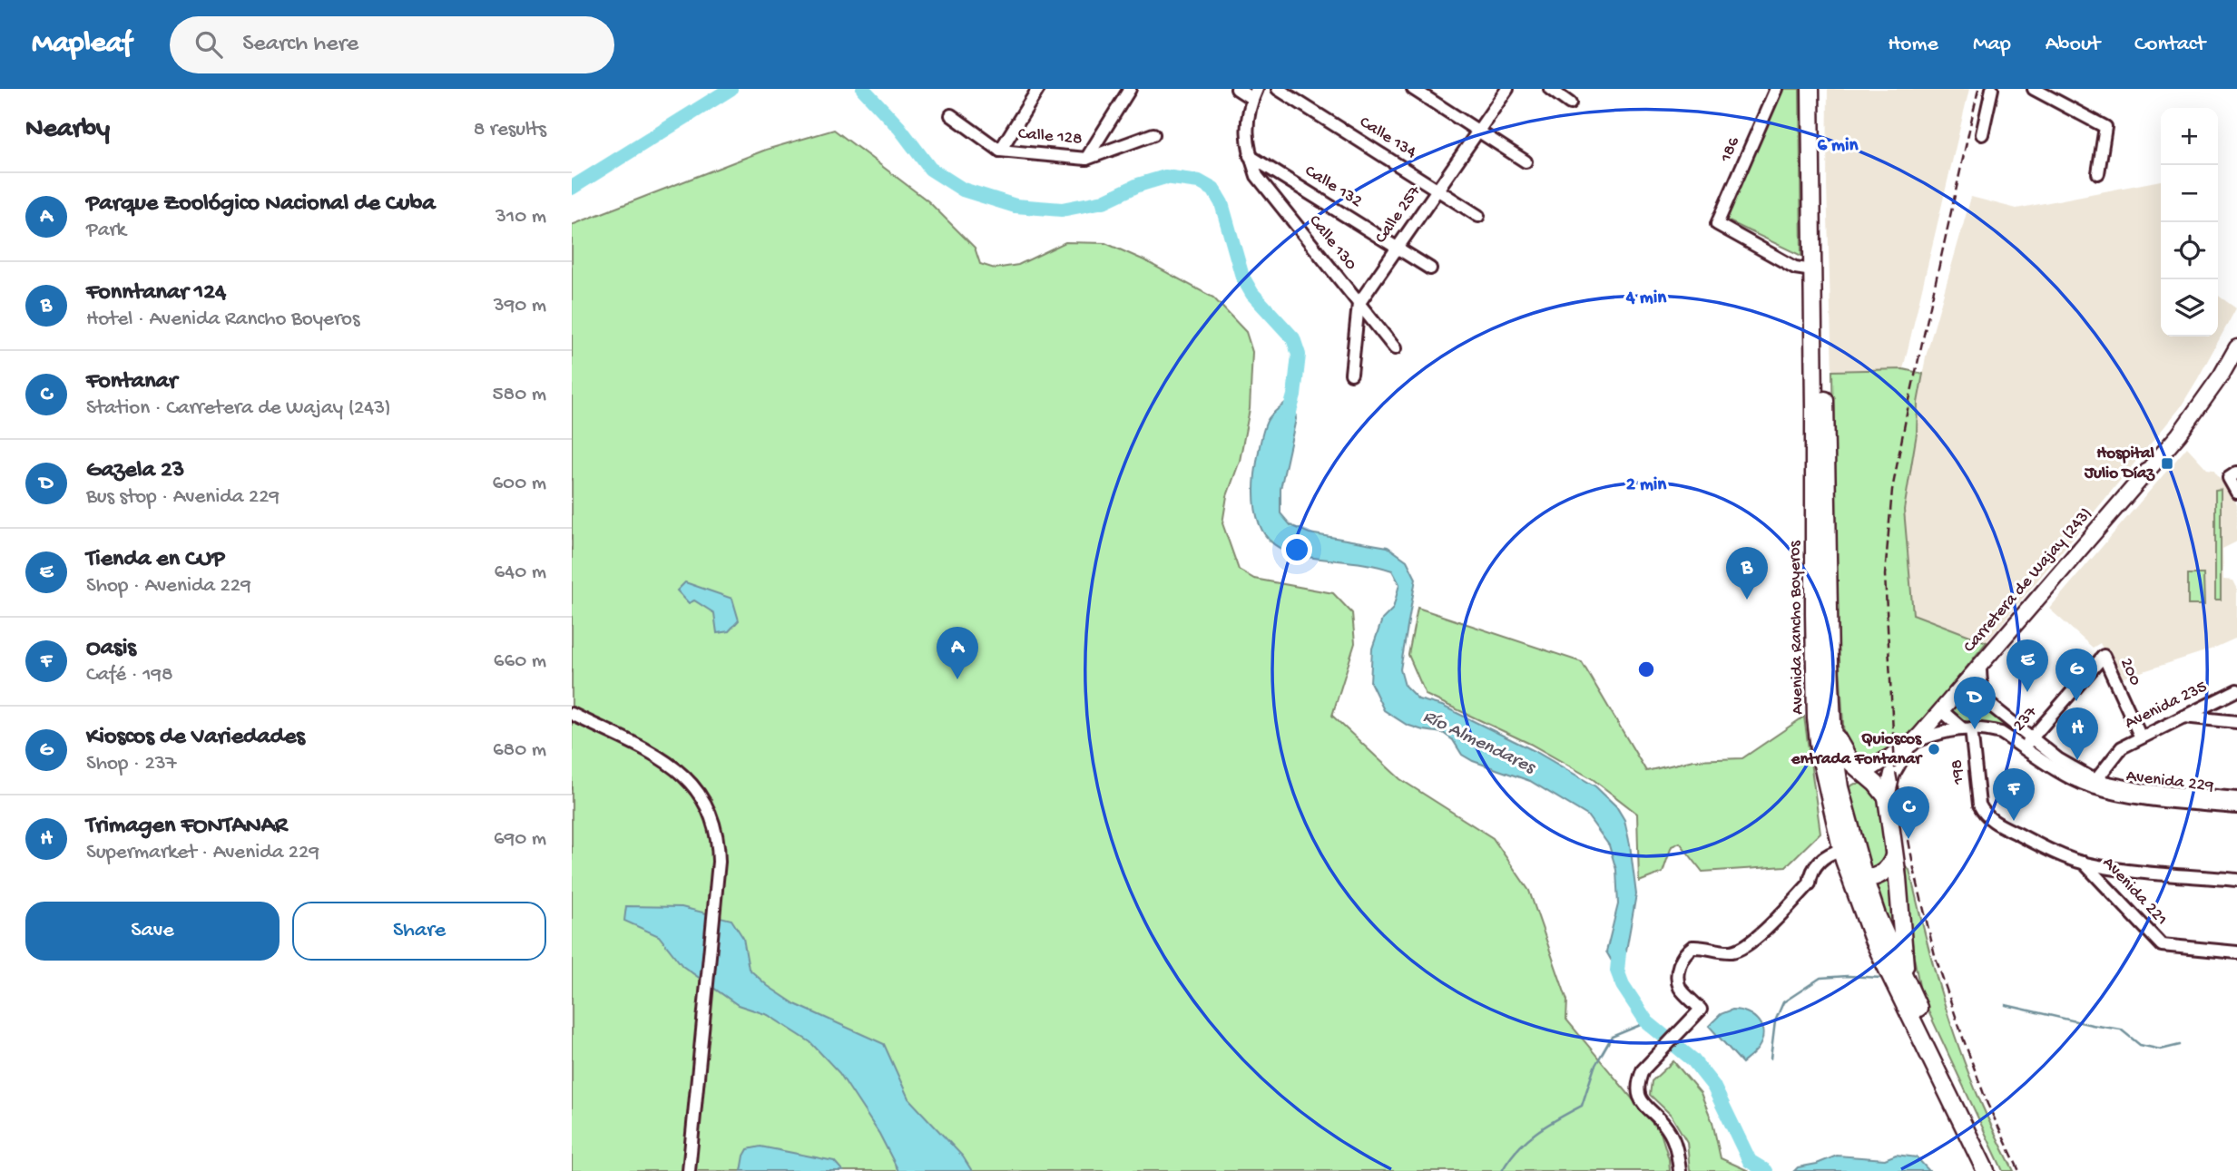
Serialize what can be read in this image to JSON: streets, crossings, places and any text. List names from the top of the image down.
{
  "streets": {
    "highway": ["Avenida Rancho Boyeros"],
    "main road": ["Carretera de Wajay (243)"],
    "street": [
      "Calle 128",
      "Calle 134",
      "186",
      "Calle 132",
      "Calle 257",
      "Calle 130",
      "200",
      "Avenida 235",
      "237",
      "198",
      "Avenida 229",
      "Avenida 221"
    ]
  },
  "crossings": [
    ["Calle 134", "Calle 257"],
    ["186", "Avenida Rancho Boyeros"],
    ["Calle 132", "Calle 257"],
    ["Calle 132", "Calle 130"],
    ["Calle 257", "Calle 130"],
    ["Carretera de Wajay (243)", "Avenida 229"],
    ["200", "Avenida 235"],
    ["200", "237"],
    ["Avenida 235", "Avenida 229"],
    ["237", "Avenida 229"],
    ["198", "Avenida 229"],
    ["198", "Avenida 221"]
  ],
  "water": ["Río Almendares"],
  "places": {
    "transit": ["Hospital Julio Díaz"],
    "other": ["Quioscos entrada Fontanar"]
  },
  "page": {
    "header": "Mapleaf",
    "search": "Search here",
    "nav": [
      "Home",
      "Map",
      "About",
      "Contact"
    ],
    "heading": ["Nearby", "8 results"],
    "map_buttons": ["+", "−"],
    "list": [
      {
        "mark": "A",
        "name": "Parque Zoológico Nacional de Cuba",
        "note": "Park",
        "value": "310 m"
      },
      {
        "mark": "B",
        "name": "Fonntanar 124",
        "note": "Hotel · Avenida Rancho Boyeros",
        "value": "390 m"
      },
      {
        "mark": "C",
        "name": "Fontanar",
        "note": "Station · Carretera de Wajay (243)",
        "value": "580 m"
      },
      {
        "mark": "D",
        "name": "Gazela 23",
        "note": "Bus stop · Avenida 229",
        "value": "600 m"
      },
      {
        "mark": "E",
        "name": "Tienda en CUP",
        "note": "Shop · Avenida 229",
        "value": "640 m"
      },
      {
        "mark": "F",
        "name": "Oasis",
        "note": "Café · 198",
        "value": "660 m"
      },
      {
        "mark": "G",
        "name": "Kioscos de Variedades",
        "note": "Shop · 237",
        "value": "680 m"
      },
      {
        "mark": "H",
        "name": "Trimagen FONTANAR",
        "note": "Supermarket · Avenida 229",
        "value": "690 m"
      }
    ],
    "pins": [
      "B",
      "A",
      "E",
      "G",
      "D",
      "H",
      "F",
      "C"
    ],
    "buttons": ["Save", "Share"]
  },
  "rings": ["6 min", "4 min", "2 min"]
}
